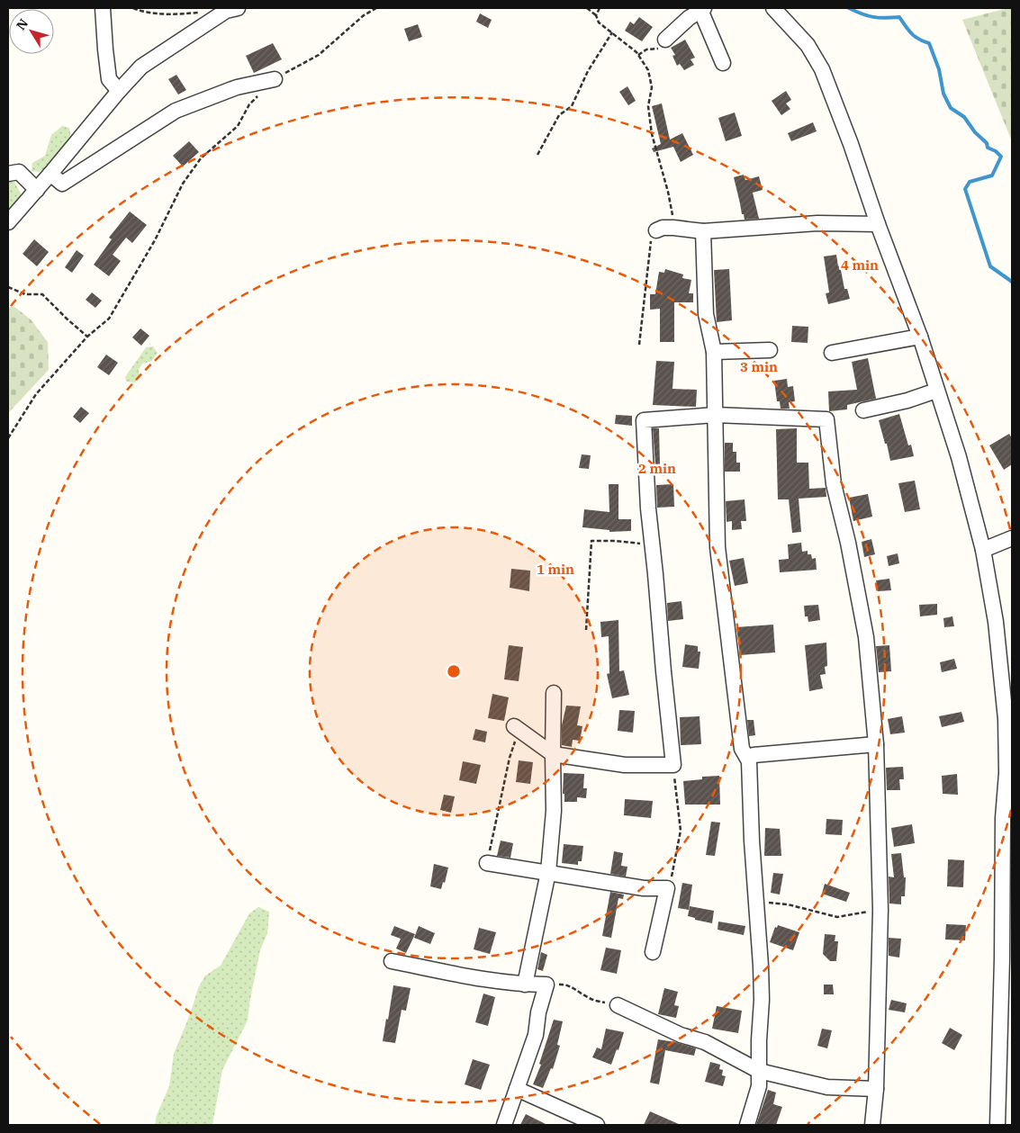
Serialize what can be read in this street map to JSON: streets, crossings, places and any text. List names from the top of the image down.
{
  "north": "top left",
  "rings": [
    "4 min",
    "3 min",
    "2 min",
    "1 min"
  ]
}
